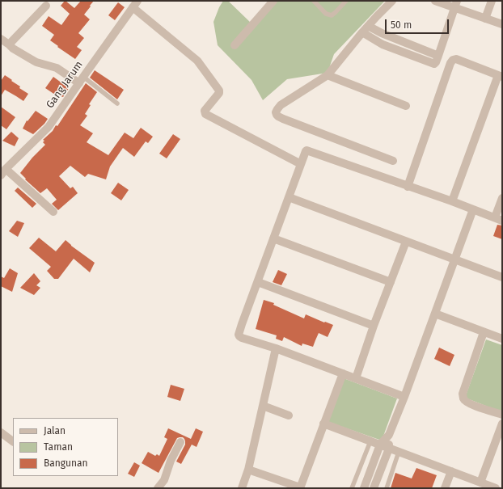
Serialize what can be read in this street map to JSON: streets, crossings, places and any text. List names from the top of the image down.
{
  "streets": {
    "street": ["Gang Jarum"]
  },
  "legend": ["Jalan", "Taman", "Bangunan"],
  "scale_bar": "50 m"
}
